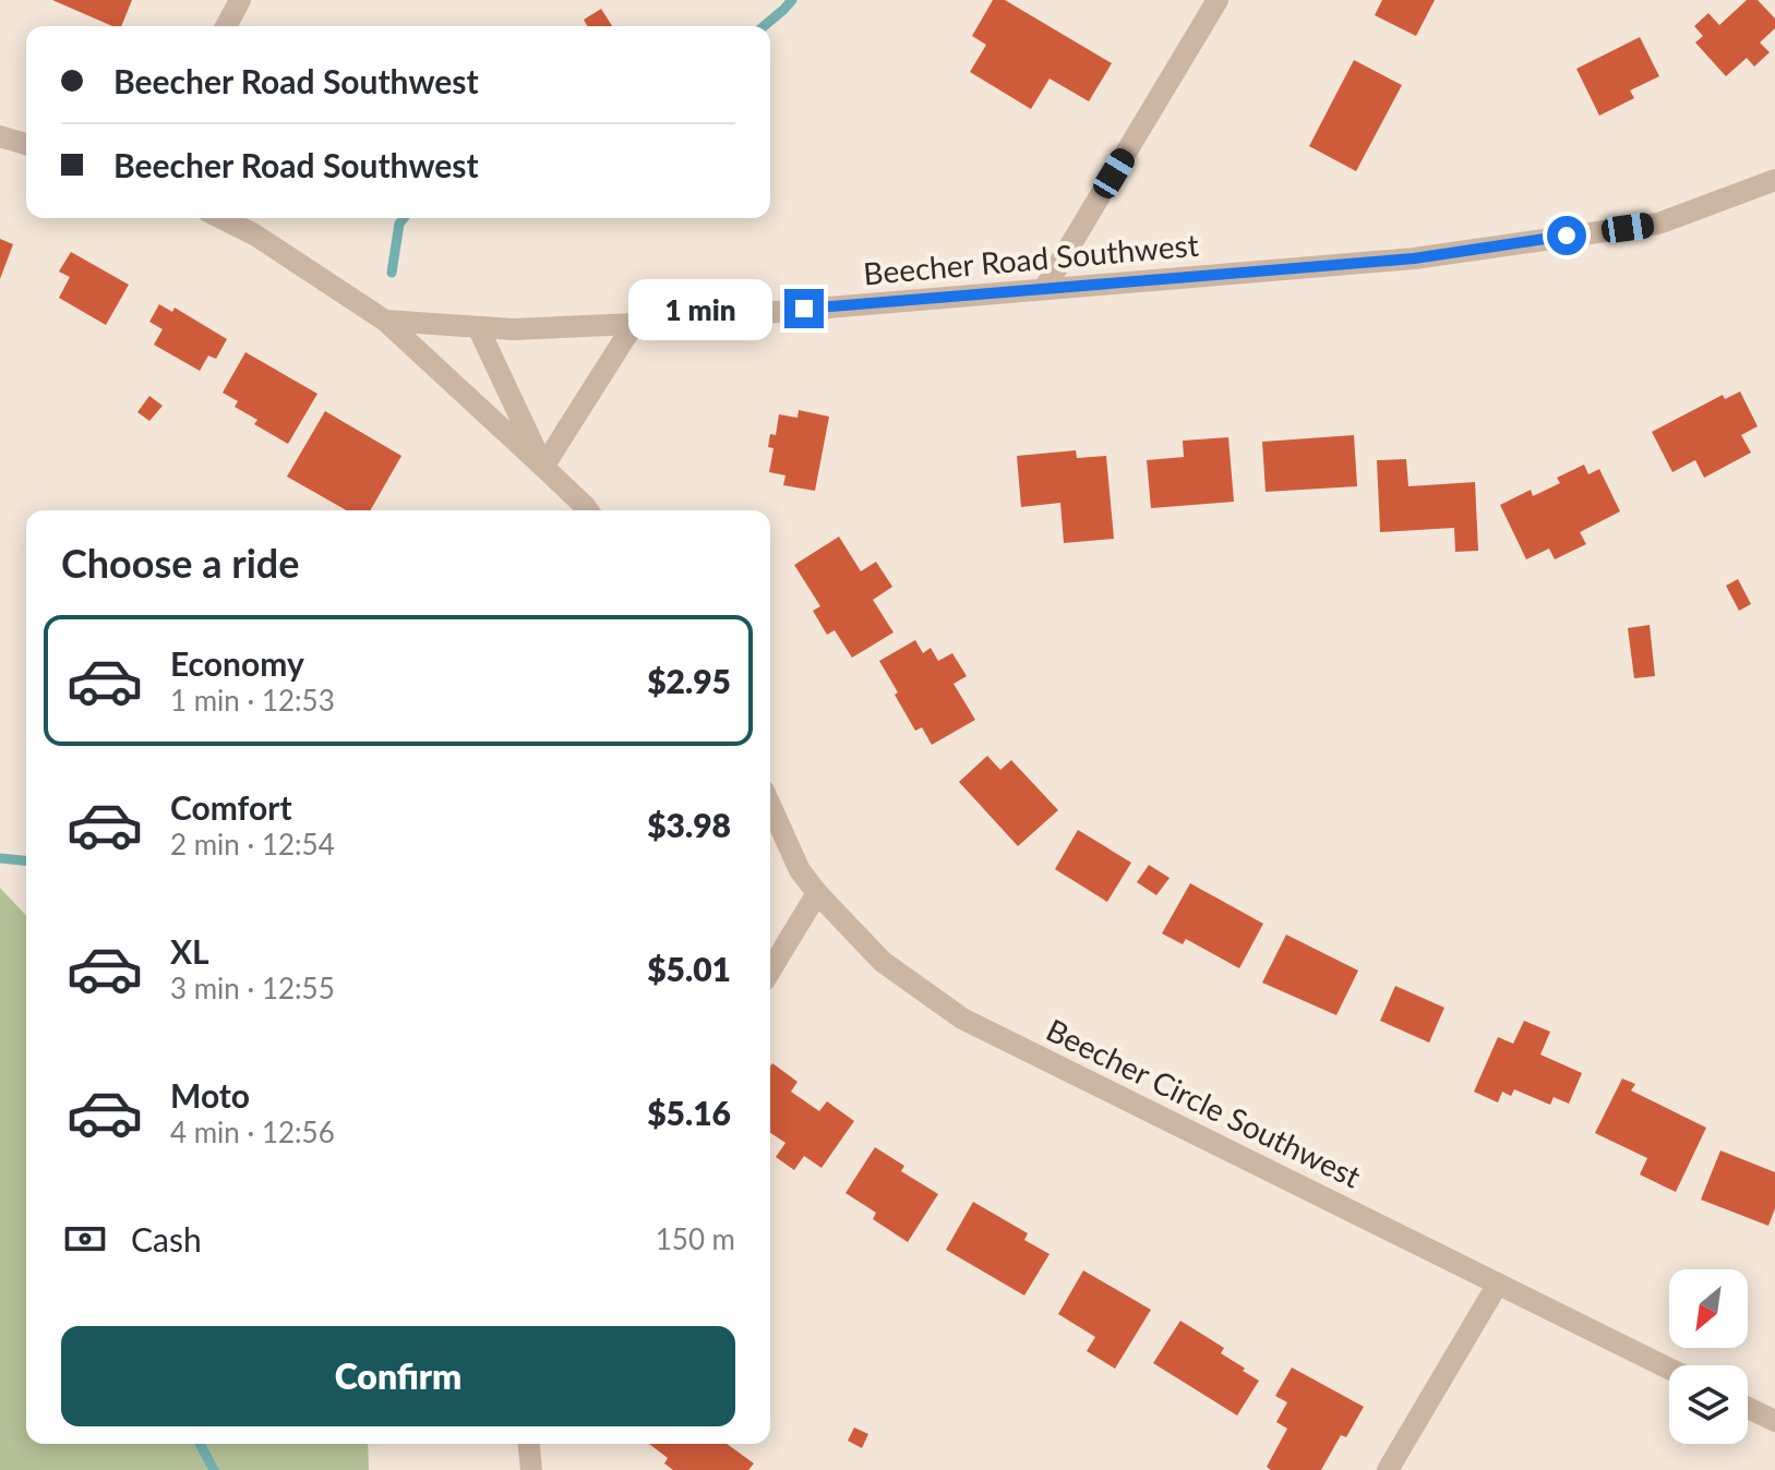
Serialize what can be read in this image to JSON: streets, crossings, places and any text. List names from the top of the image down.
{
  "streets": {
    "street": ["Beecher Road Southwest", "Beecher Circle Southwest"]
  },
  "north": "bottom left",
  "page": {
    "banner": ["Beecher Road Southwest", "Beecher Road Southwest"],
    "bubble": "1 min",
    "heading": "Choose a ride",
    "list": [
      {
        "name": "Economy",
        "note": "1 min · 12:53",
        "value": "$2.95"
      },
      {
        "name": "Comfort",
        "note": "2 min · 12:54",
        "value": "$3.98"
      },
      {
        "name": "XL",
        "note": "3 min · 12:55",
        "value": "$5.01"
      },
      {
        "name": "Moto",
        "note": "4 min · 12:56",
        "value": "$5.16"
      }
    ],
    "pay": ["Cash", "150 m"],
    "buttons": "Confirm"
  }
}
